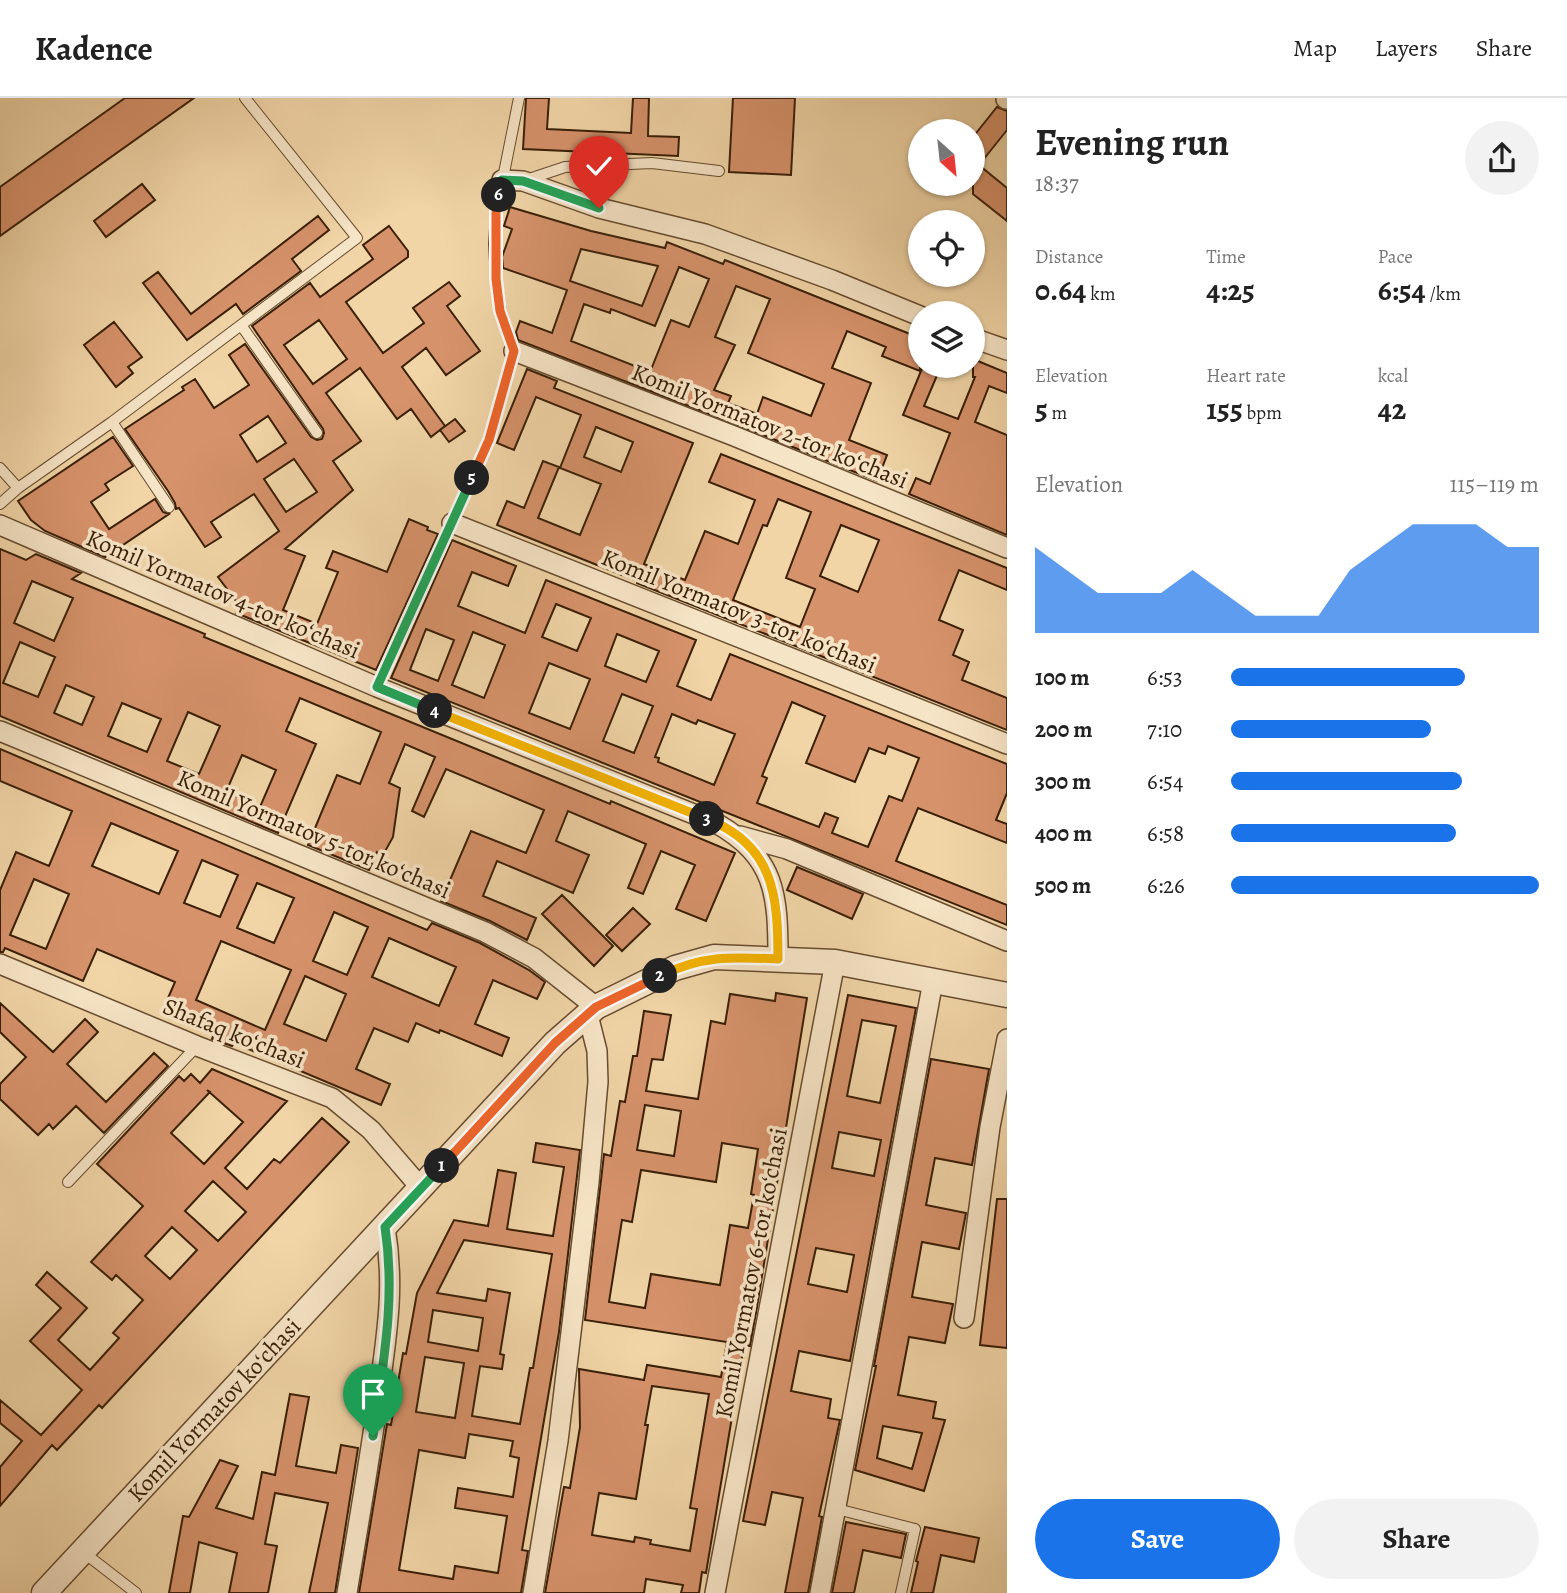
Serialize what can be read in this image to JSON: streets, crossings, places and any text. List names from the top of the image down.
{
  "streets": {
    "street": [
      "Komil Yormatov 2-tor koʻchasi",
      "Komil Yormatov 4-tor koʻchasi",
      "Komil Yormatov 3-tor koʻchasi",
      "Komil Yormatov 5-tor koʻchasi",
      "Shafaq koʻchasi",
      "Komil Yormatov 6-tor koʻchasi",
      "Komil Yormatov koʻchasi"
    ]
  },
  "crossings": [
    ["Komil Yormatov 4-tor koʻchasi", "Komil Yormatov koʻchasi"],
    ["Komil Yormatov 5-tor koʻchasi", "Komil Yormatov koʻchasi"],
    ["Shafaq koʻchasi", "Komil Yormatov koʻchasi"],
    ["Komil Yormatov 6-tor koʻchasi", "Komil Yormatov koʻchasi"]
  ],
  "north": "bottom right",
  "page": {
    "header": "Kadence",
    "nav": ["Map", "Layers", "Share"],
    "heading": ["Evening run", "18:37"],
    "pins": [
      "6",
      "5",
      "4",
      "3",
      "2",
      "1"
    ],
    "stats": [
      ["Distance", "0.64 km"],
      ["Time", "4:25"],
      ["Pace", "6:54 /km"],
      ["Elevation", "5 m"],
      ["Heart rate", "155 bpm"],
      ["kcal", "42"]
    ],
    "chart": ["Elevation", "115–119 m"],
    "list": [
      {
        "name": "100 m",
        "note": "6:53"
      },
      {
        "name": "200 m",
        "note": "7:10"
      },
      {
        "name": "300 m",
        "note": "6:54"
      },
      {
        "name": "400 m",
        "note": "6:58"
      },
      {
        "name": "500 m",
        "note": "6:26"
      }
    ],
    "buttons": ["Save", "Share"]
  }
}
